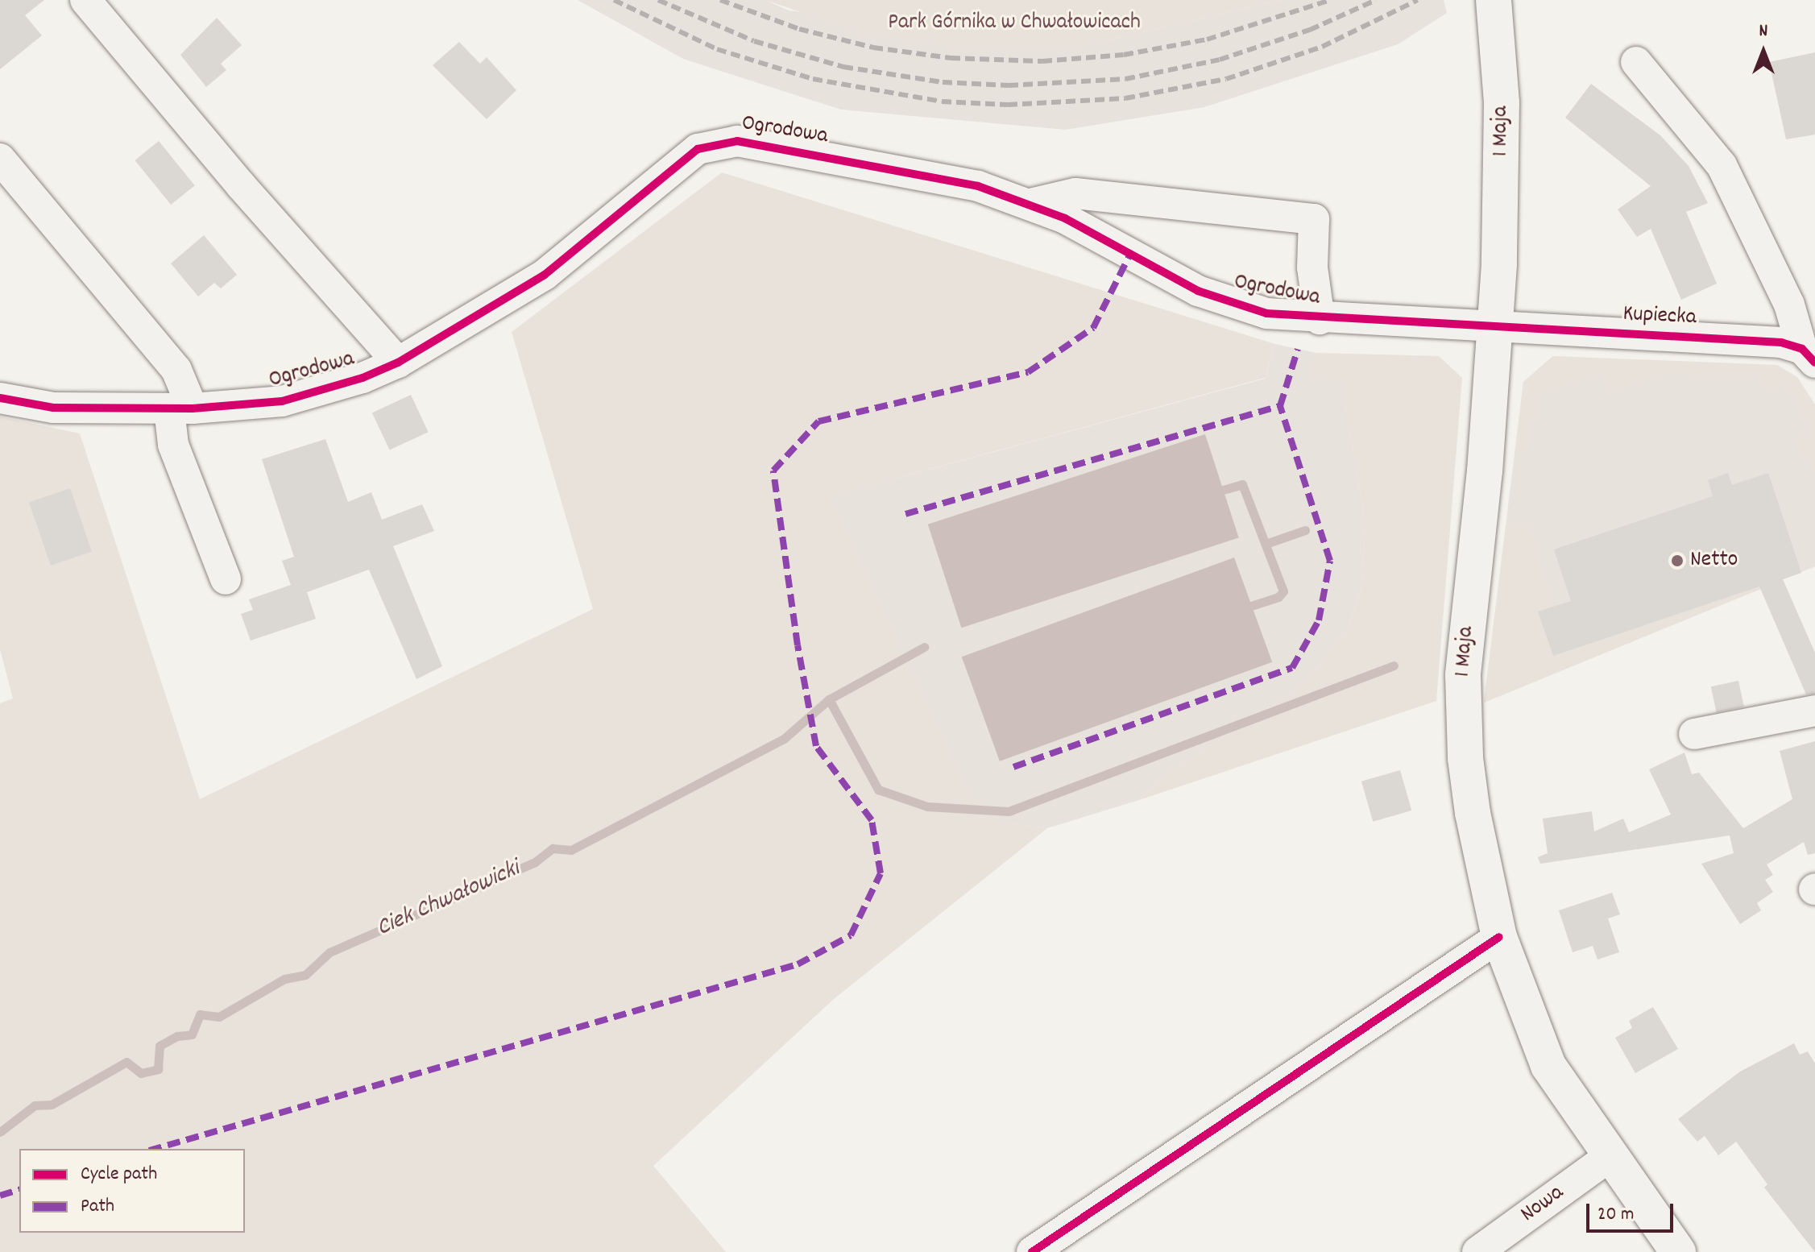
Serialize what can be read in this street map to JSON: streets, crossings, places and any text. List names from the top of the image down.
{
  "streets": {
    "main road": ["1 Maja"],
    "street": ["Ogrodowa", "Kupiecka", "Nowa"]
  },
  "crossings": [
    ["Ogrodowa", "1 Maja"],
    ["Ogrodowa", "Kupiecka"],
    ["1 Maja", "Kupiecka"],
    ["1 Maja", "Nowa"]
  ],
  "water": ["Ciek Chwałowicki"],
  "parks": ["Park Górnika w Chwałowicach"],
  "places": ["Netto"],
  "legend": ["Cycle path", "Path"],
  "scale_bar": "20 m",
  "north": "top"
}
